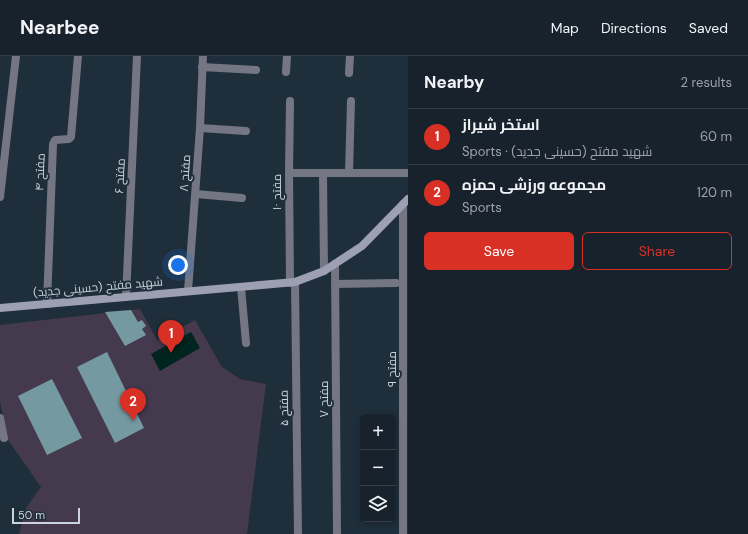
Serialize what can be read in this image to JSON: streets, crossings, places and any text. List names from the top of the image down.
{
  "streets": {
    "street": [
      "مفتح ۴",
      "مفتح ۸",
      "مفتح ۶",
      "مفتح ۱۰",
      "شهید مفتح (حسینی جدید)",
      "مفتح ۹",
      "مفتح ۷",
      "مفتح ۵"
    ]
  },
  "crossings": [
    ["مفتح ۴", "شهید مفتح (حسینی جدید)"],
    ["مفتح ۸", "شهید مفتح (حسینی جدید)"],
    ["مفتح ۶", "شهید مفتح (حسینی جدید)"],
    ["مفتح ۱۰", "شهید مفتح (حسینی جدید)"],
    ["مفتح ۱۰", "مفتح ۵"],
    ["شهید مفتح (حسینی جدید)", "مفتح ۹"],
    ["شهید مفتح (حسینی جدید)", "مفتح ۷"],
    ["شهید مفتح (حسینی جدید)", "مفتح ۵"]
  ],
  "scale_bar": "50 m",
  "page": {
    "header": "Nearbee",
    "nav": ["Map", "Directions", "Saved"],
    "heading": ["Nearby", "2 results"],
    "list": [
      {
        "mark": "1",
        "name": "استخر شیراز",
        "note": "Sports · شهید مفتح (حسینی جدید)",
        "value": "60 m"
      },
      {
        "mark": "2",
        "name": "مجموعه ورزشی حمزه",
        "note": "Sports",
        "value": "120 m"
      }
    ],
    "buttons": ["Save", "Share"],
    "pins": ["1", "2"],
    "map_buttons": ["+", "−"],
    "scale": "50 m"
  }
}
